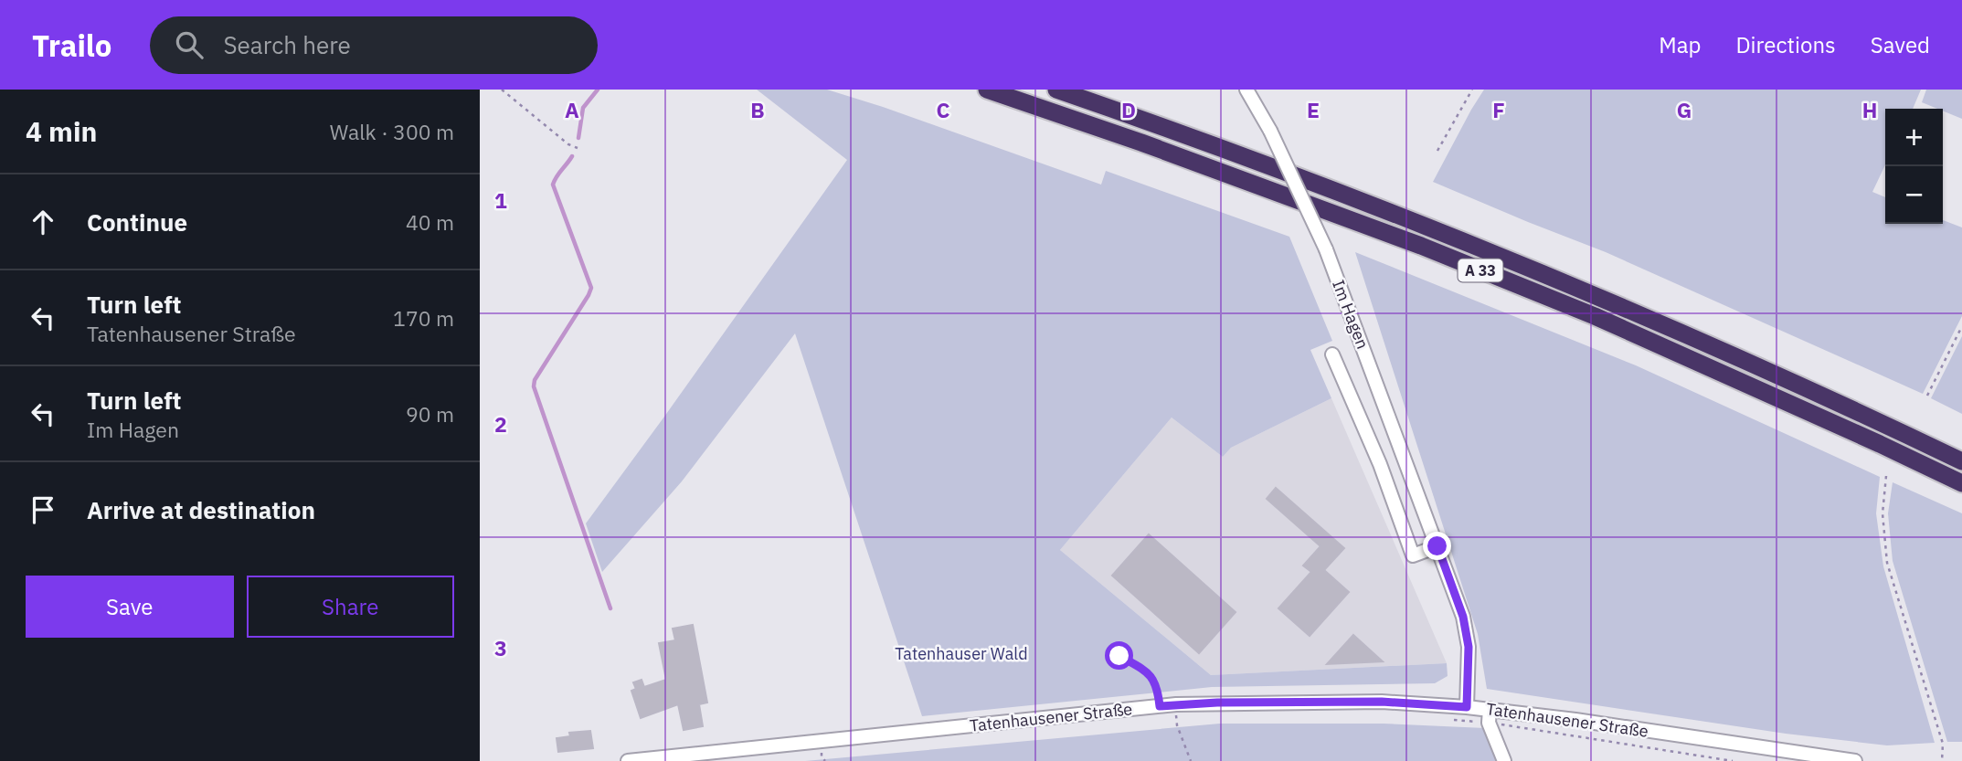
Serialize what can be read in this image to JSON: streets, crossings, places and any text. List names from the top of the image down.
{
  "streets": {
    "highway": ["A 33"],
    "street": ["Im Hagen", "Tatenhausener Straße"]
  },
  "crossings": [
    ["Im Hagen", "Tatenhausener Straße"]
  ],
  "parks": ["Tatenhauser Wald"],
  "page": {
    "header": "Trailo",
    "search": "Search here",
    "nav": ["Map", "Directions", "Saved"],
    "heading": ["4 min", "Walk · 300 m"],
    "map_buttons": ["+", "−"],
    "list": [
      ["Continue", "40 m"],
      ["Turn left", "Tatenhausener Straße", "170 m"],
      ["Turn left", "Im Hagen", "90 m"],
      "Arrive at destination"
    ],
    "buttons": ["Save", "Share"]
  },
  "grid": {
    "columns": [
      "A",
      "B",
      "C",
      "D",
      "E",
      "F",
      "G",
      "H"
    ],
    "rows": ["1", "2", "3"]
  }
}
